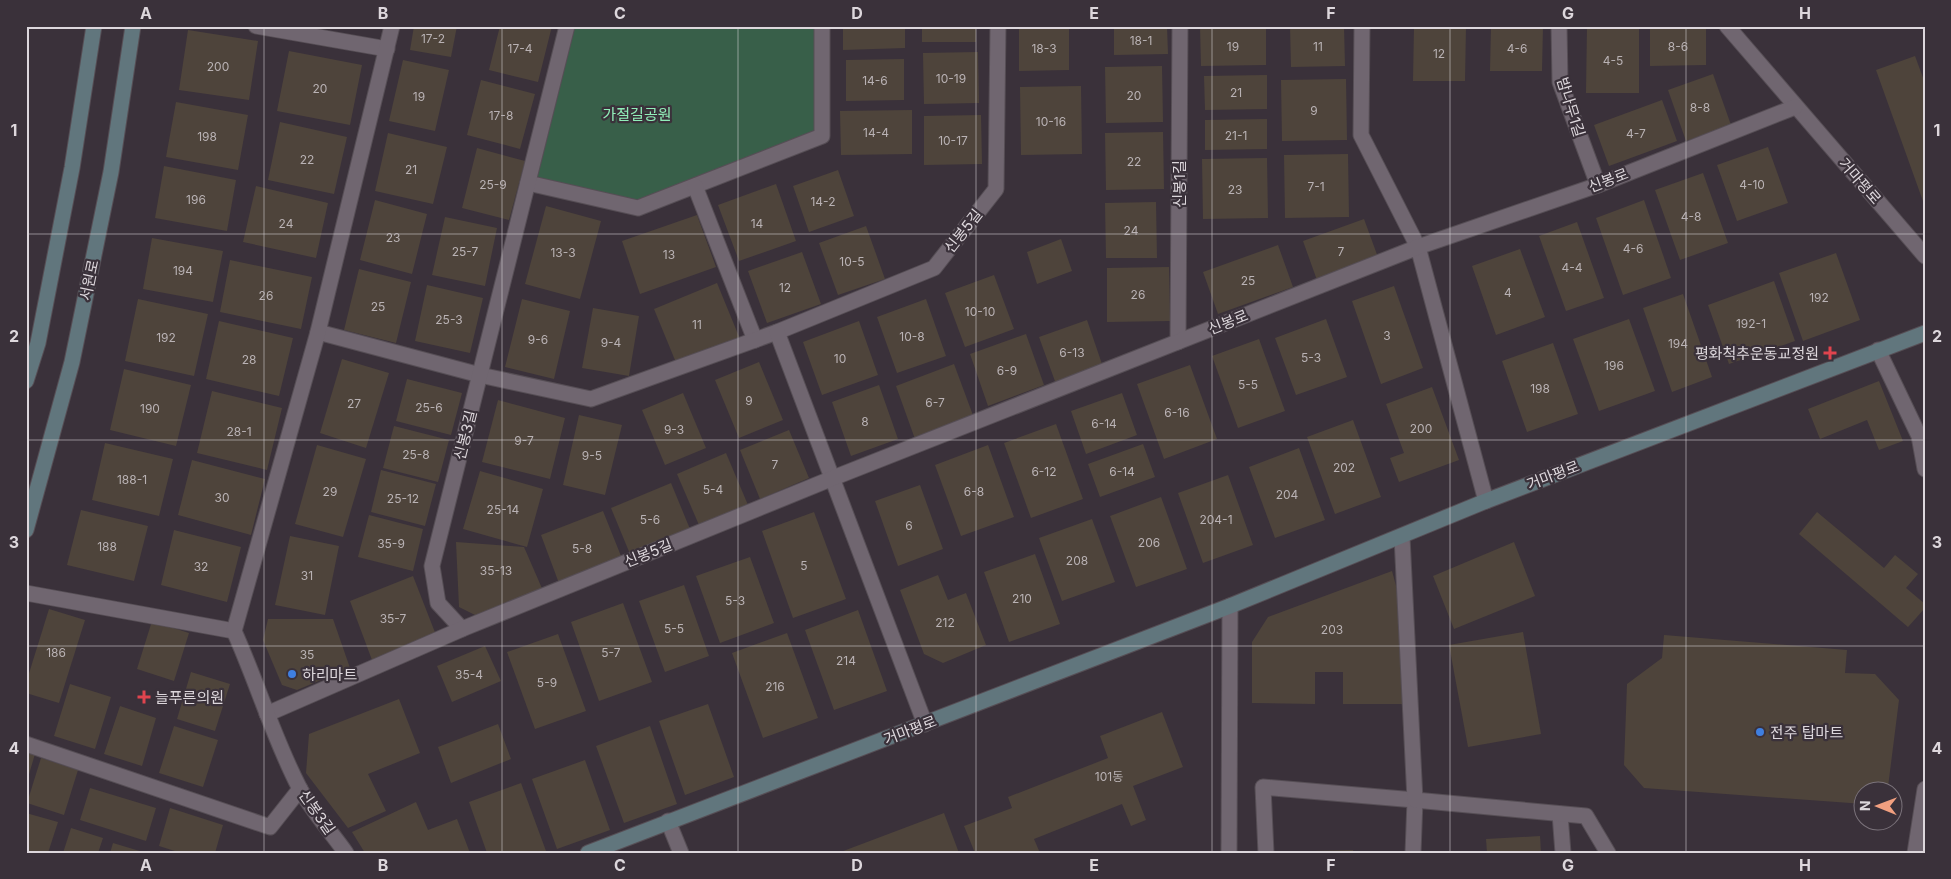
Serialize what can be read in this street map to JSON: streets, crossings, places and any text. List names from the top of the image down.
{
  "streets": {
    "main road": ["거마평로", "서원로"],
    "street": [
      "밤나무1길",
      "신봉로",
      "신봉1길",
      "신봉5길",
      "신봉3길"
    ]
  },
  "crossings": [
    ["밤나무1길", "신봉로"],
    ["신봉로", "거마평로"],
    ["신봉로", "신봉1길"],
    ["신봉로", "신봉5길"],
    ["신봉1길", "신봉5길"],
    ["신봉5길", "신봉3길"]
  ],
  "parks": ["가절길공원"],
  "places": {
    "health": ["평화척추운동교정원", "늘푸른의원"],
    "other": ["하리마트", "전주 탑마트"]
  },
  "house_numbers": [
    "17-2",
    "18-1",
    "19",
    "11",
    "8-6",
    "17-4",
    "18-3",
    "4-6",
    "12",
    "4-5",
    "200",
    "10-19",
    "14-6",
    "20",
    "21",
    "20",
    "19",
    "8-8",
    "9",
    "17-8",
    "10-16",
    "14-4",
    "4-7",
    "21-1",
    "198",
    "10-17",
    "22",
    "22",
    "21",
    "25-9",
    "4-10",
    "7-1",
    "23",
    "196",
    "14-2",
    "4-8",
    "24",
    "14",
    "24",
    "23",
    "4-6",
    "25-7",
    "7",
    "13-3",
    "13",
    "10-5",
    "4-4",
    "194",
    "25",
    "12",
    "4",
    "26",
    "26",
    "192",
    "25",
    "10-10",
    "25-3",
    "192-1",
    "11",
    "3",
    "10-8",
    "192",
    "9-6",
    "9-4",
    "194",
    "6-13",
    "5-3",
    "10",
    "28",
    "196",
    "6-9",
    "5-5",
    "198",
    "9",
    "6-7",
    "27",
    "25-6",
    "190",
    "6-16",
    "8",
    "6-14",
    "200",
    "9-3",
    "28-1",
    "9-7",
    "25-8",
    "9-5",
    "7",
    "202",
    "6-12",
    "6-14",
    "188-1",
    "5-4",
    "29",
    "6-8",
    "204",
    "30",
    "25-12",
    "25-14",
    "5-6",
    "204-1",
    "6",
    "206",
    "35-9",
    "188",
    "5-8",
    "208",
    "5",
    "32",
    "35-13",
    "31",
    "210",
    "5-3",
    "35-7",
    "212",
    "5-5",
    "203",
    "186",
    "5-7",
    "35",
    "214",
    "35-4",
    "5-9",
    "216",
    "101동"
  ],
  "north": "left",
  "grid": {
    "columns": [
      "A",
      "B",
      "C",
      "D",
      "E",
      "F",
      "G",
      "H"
    ],
    "rows": [
      "1",
      "2",
      "3",
      "4"
    ]
  }
}
